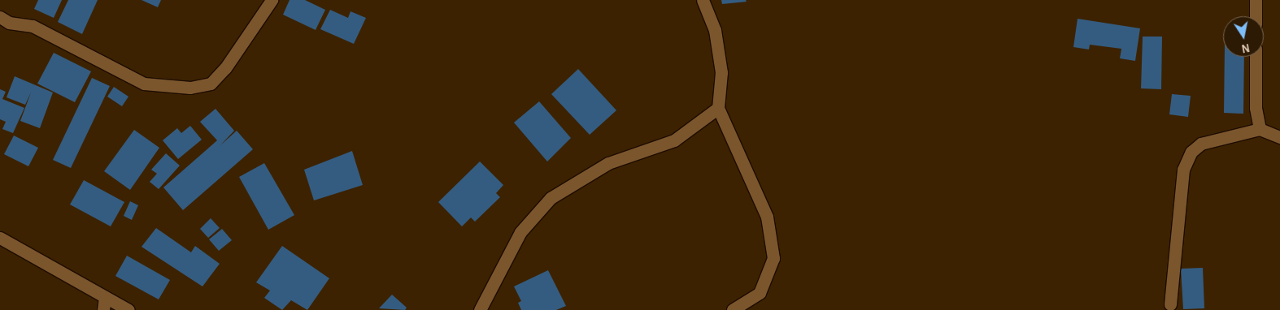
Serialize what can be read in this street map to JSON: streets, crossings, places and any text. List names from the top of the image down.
{
  "north": "bottom"
}
